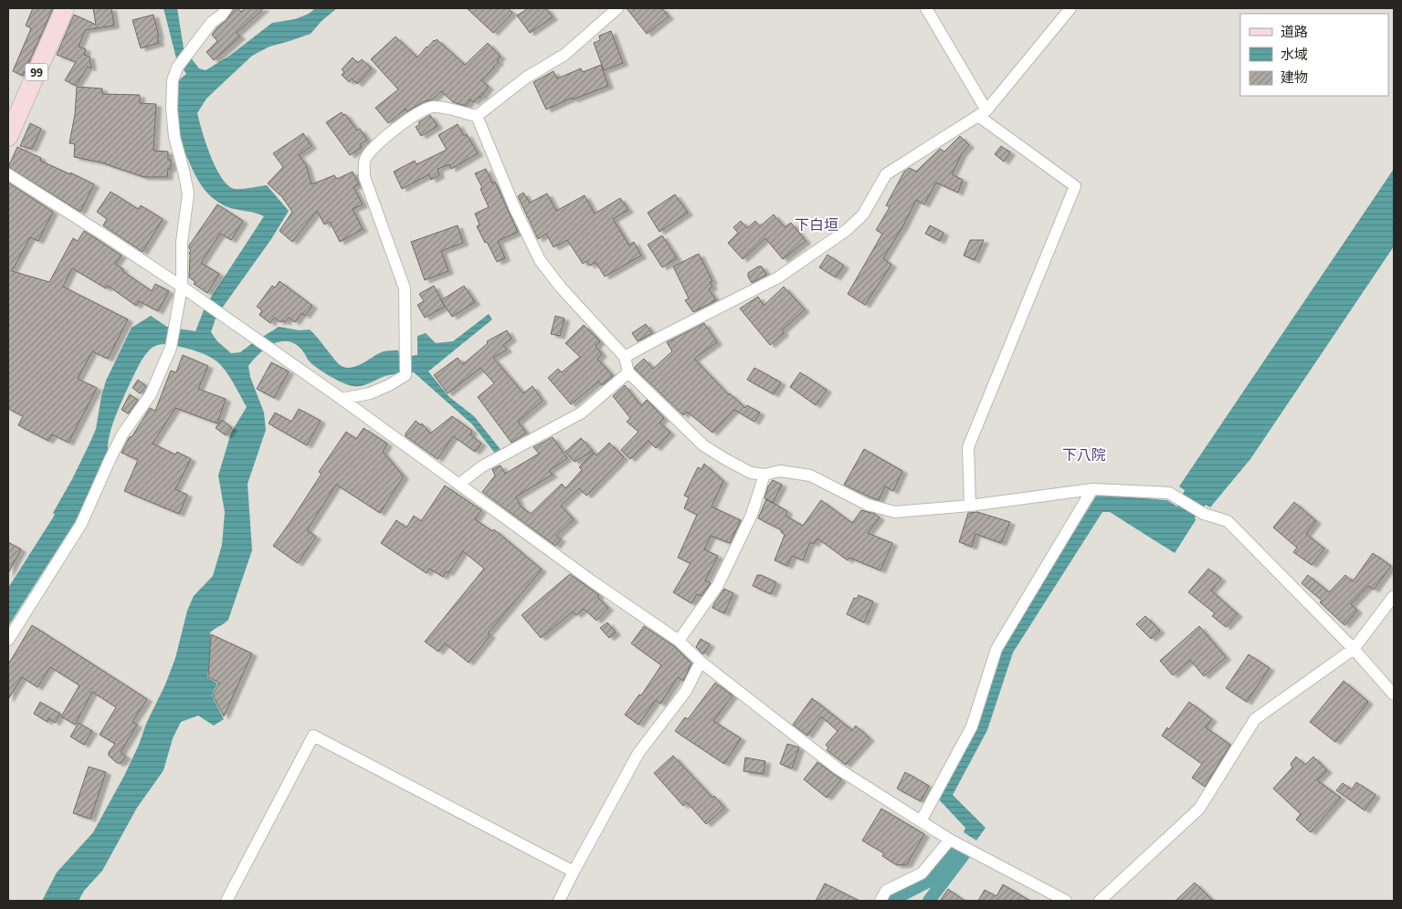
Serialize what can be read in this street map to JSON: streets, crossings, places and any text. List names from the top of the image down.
{
  "streets": {
    "main road": ["99"]
  },
  "districts": ["下白垣", "下八院"],
  "legend": ["道路", "水域", "建物"]
}
